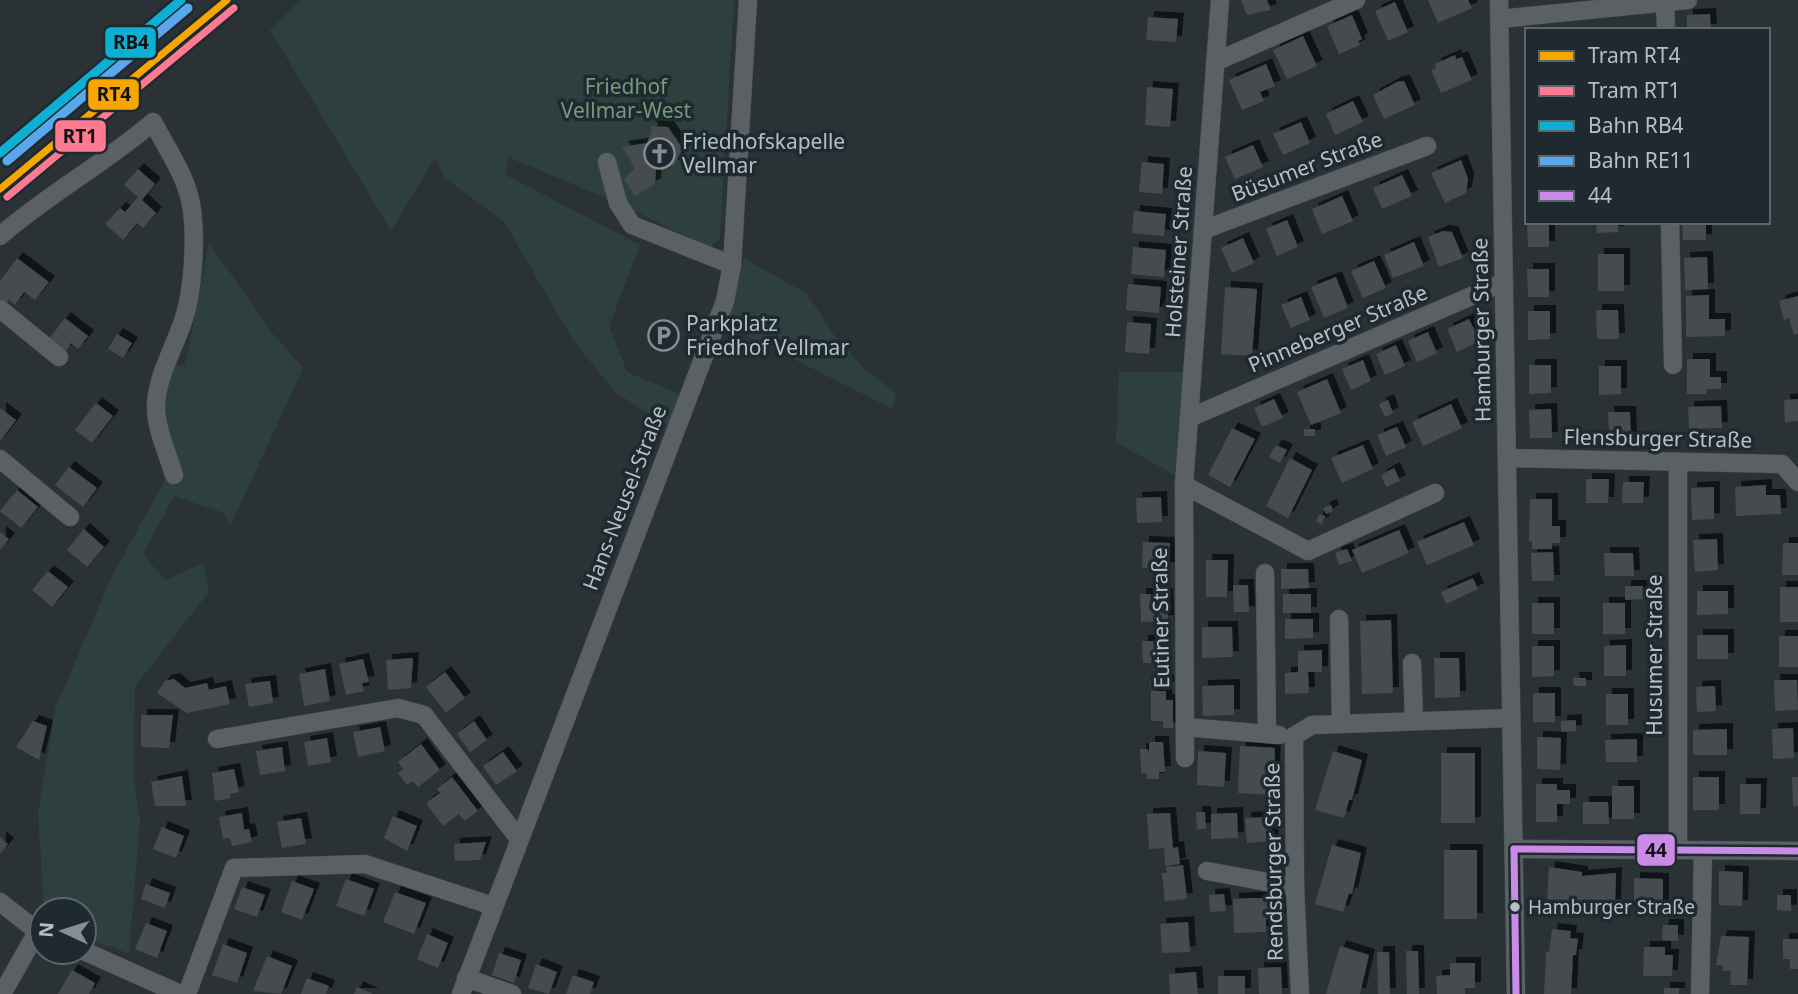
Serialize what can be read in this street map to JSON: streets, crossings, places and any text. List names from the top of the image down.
{
  "streets": {
    "street": [
      "Büsumer Straße",
      "Holsteiner Straße",
      "Pinneberger Straße",
      "Hamburger Straße",
      "Flensburger Straße",
      "Hans-Neusel-Straße",
      "Eutiner Straße",
      "Husumer Straße",
      "Rendsburger Straße"
    ]
  },
  "crossings": [
    ["Büsumer Straße", "Holsteiner Straße"],
    ["Holsteiner Straße", "Pinneberger Straße"],
    ["Holsteiner Straße", "Eutiner Straße"],
    ["Pinneberger Straße", "Hamburger Straße"],
    ["Hamburger Straße", "Flensburger Straße"],
    ["Hamburger Straße", "Rendsburger Straße"],
    ["Flensburger Straße", "Husumer Straße"]
  ],
  "parks": ["Friedhof Vellmar-West"],
  "places": {
    "church": ["Friedhofskapelle Vellmar"],
    "parking": ["Parkplatz Friedhof Vellmar"],
    "other": ["Hamburger Straße"]
  },
  "lines": [
    "tram line RT4",
    "rail line RB4",
    "tram line RT1",
    "rail line RE11",
    "transit line 44"
  ],
  "legend": [
    "Tram RT4",
    "Tram RT1",
    "Bahn RB4",
    "Bahn RE11",
    "44"
  ],
  "north": "left"
}
